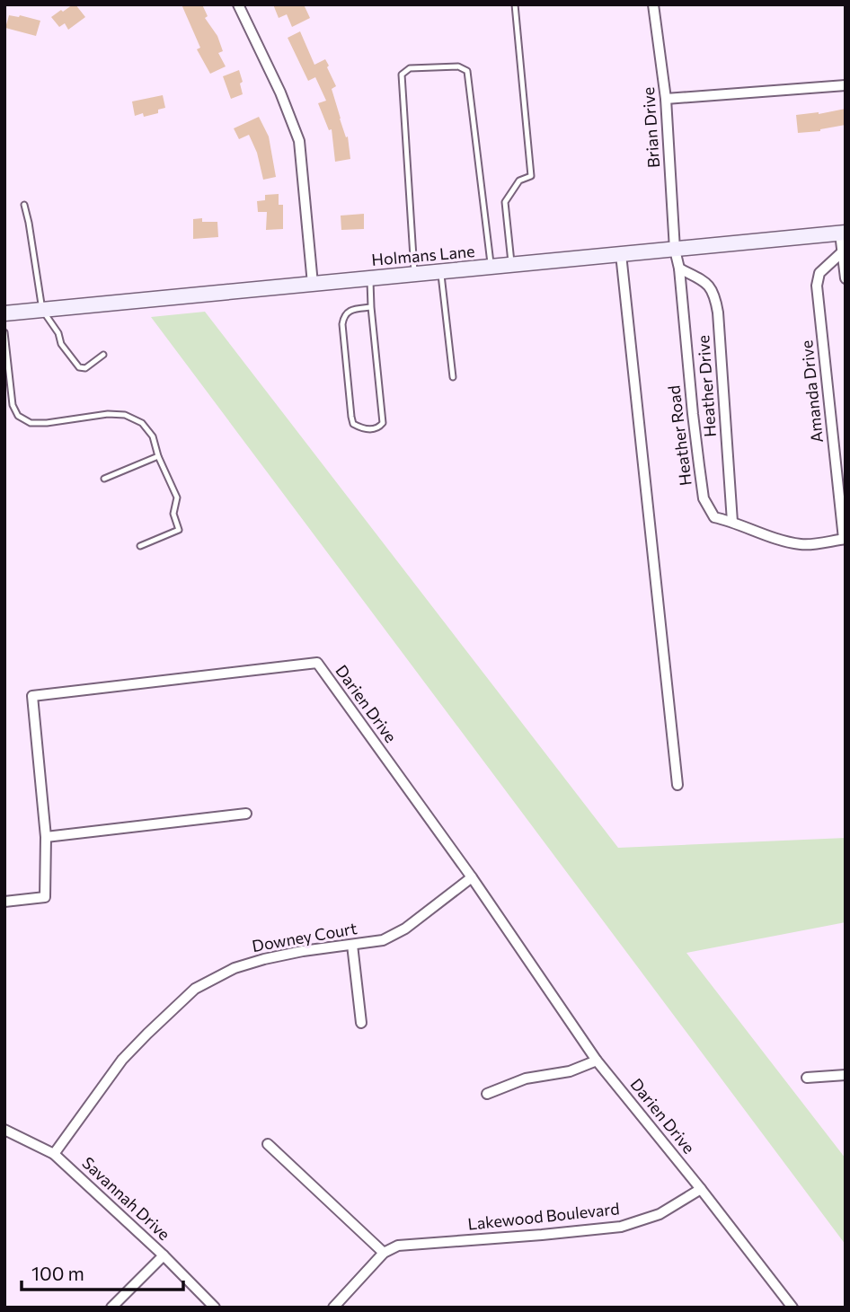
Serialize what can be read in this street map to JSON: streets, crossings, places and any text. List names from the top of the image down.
{
  "streets": {
    "main road": ["Holmans Lane"],
    "street": [
      "Brian Drive",
      "Heather Drive",
      "Amanda Drive",
      "Heather Road",
      "Darien Drive",
      "Downey Court",
      "Savannah Drive",
      "Lakewood Boulevard"
    ]
  },
  "crossings": [
    ["Brian Drive", "Holmans Lane"],
    ["Brian Drive", "Heather Road"],
    ["Holmans Lane", "Heather Road"],
    ["Heather Drive", "Heather Road"],
    ["Amanda Drive", "Heather Road"],
    ["Darien Drive", "Downey Court"],
    ["Darien Drive", "Lakewood Boulevard"],
    ["Downey Court", "Savannah Drive"]
  ],
  "scale_bar": "100 m"
}
